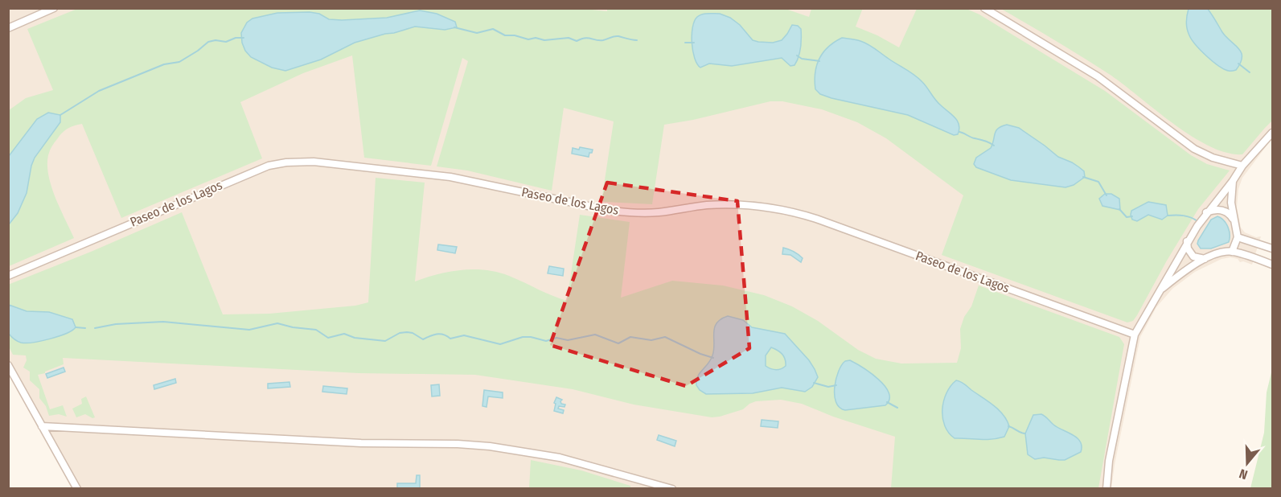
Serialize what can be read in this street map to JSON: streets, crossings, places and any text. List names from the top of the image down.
{
  "streets": {
    "street": ["Paseo de los Lagos"]
  },
  "north": "bottom"
}
